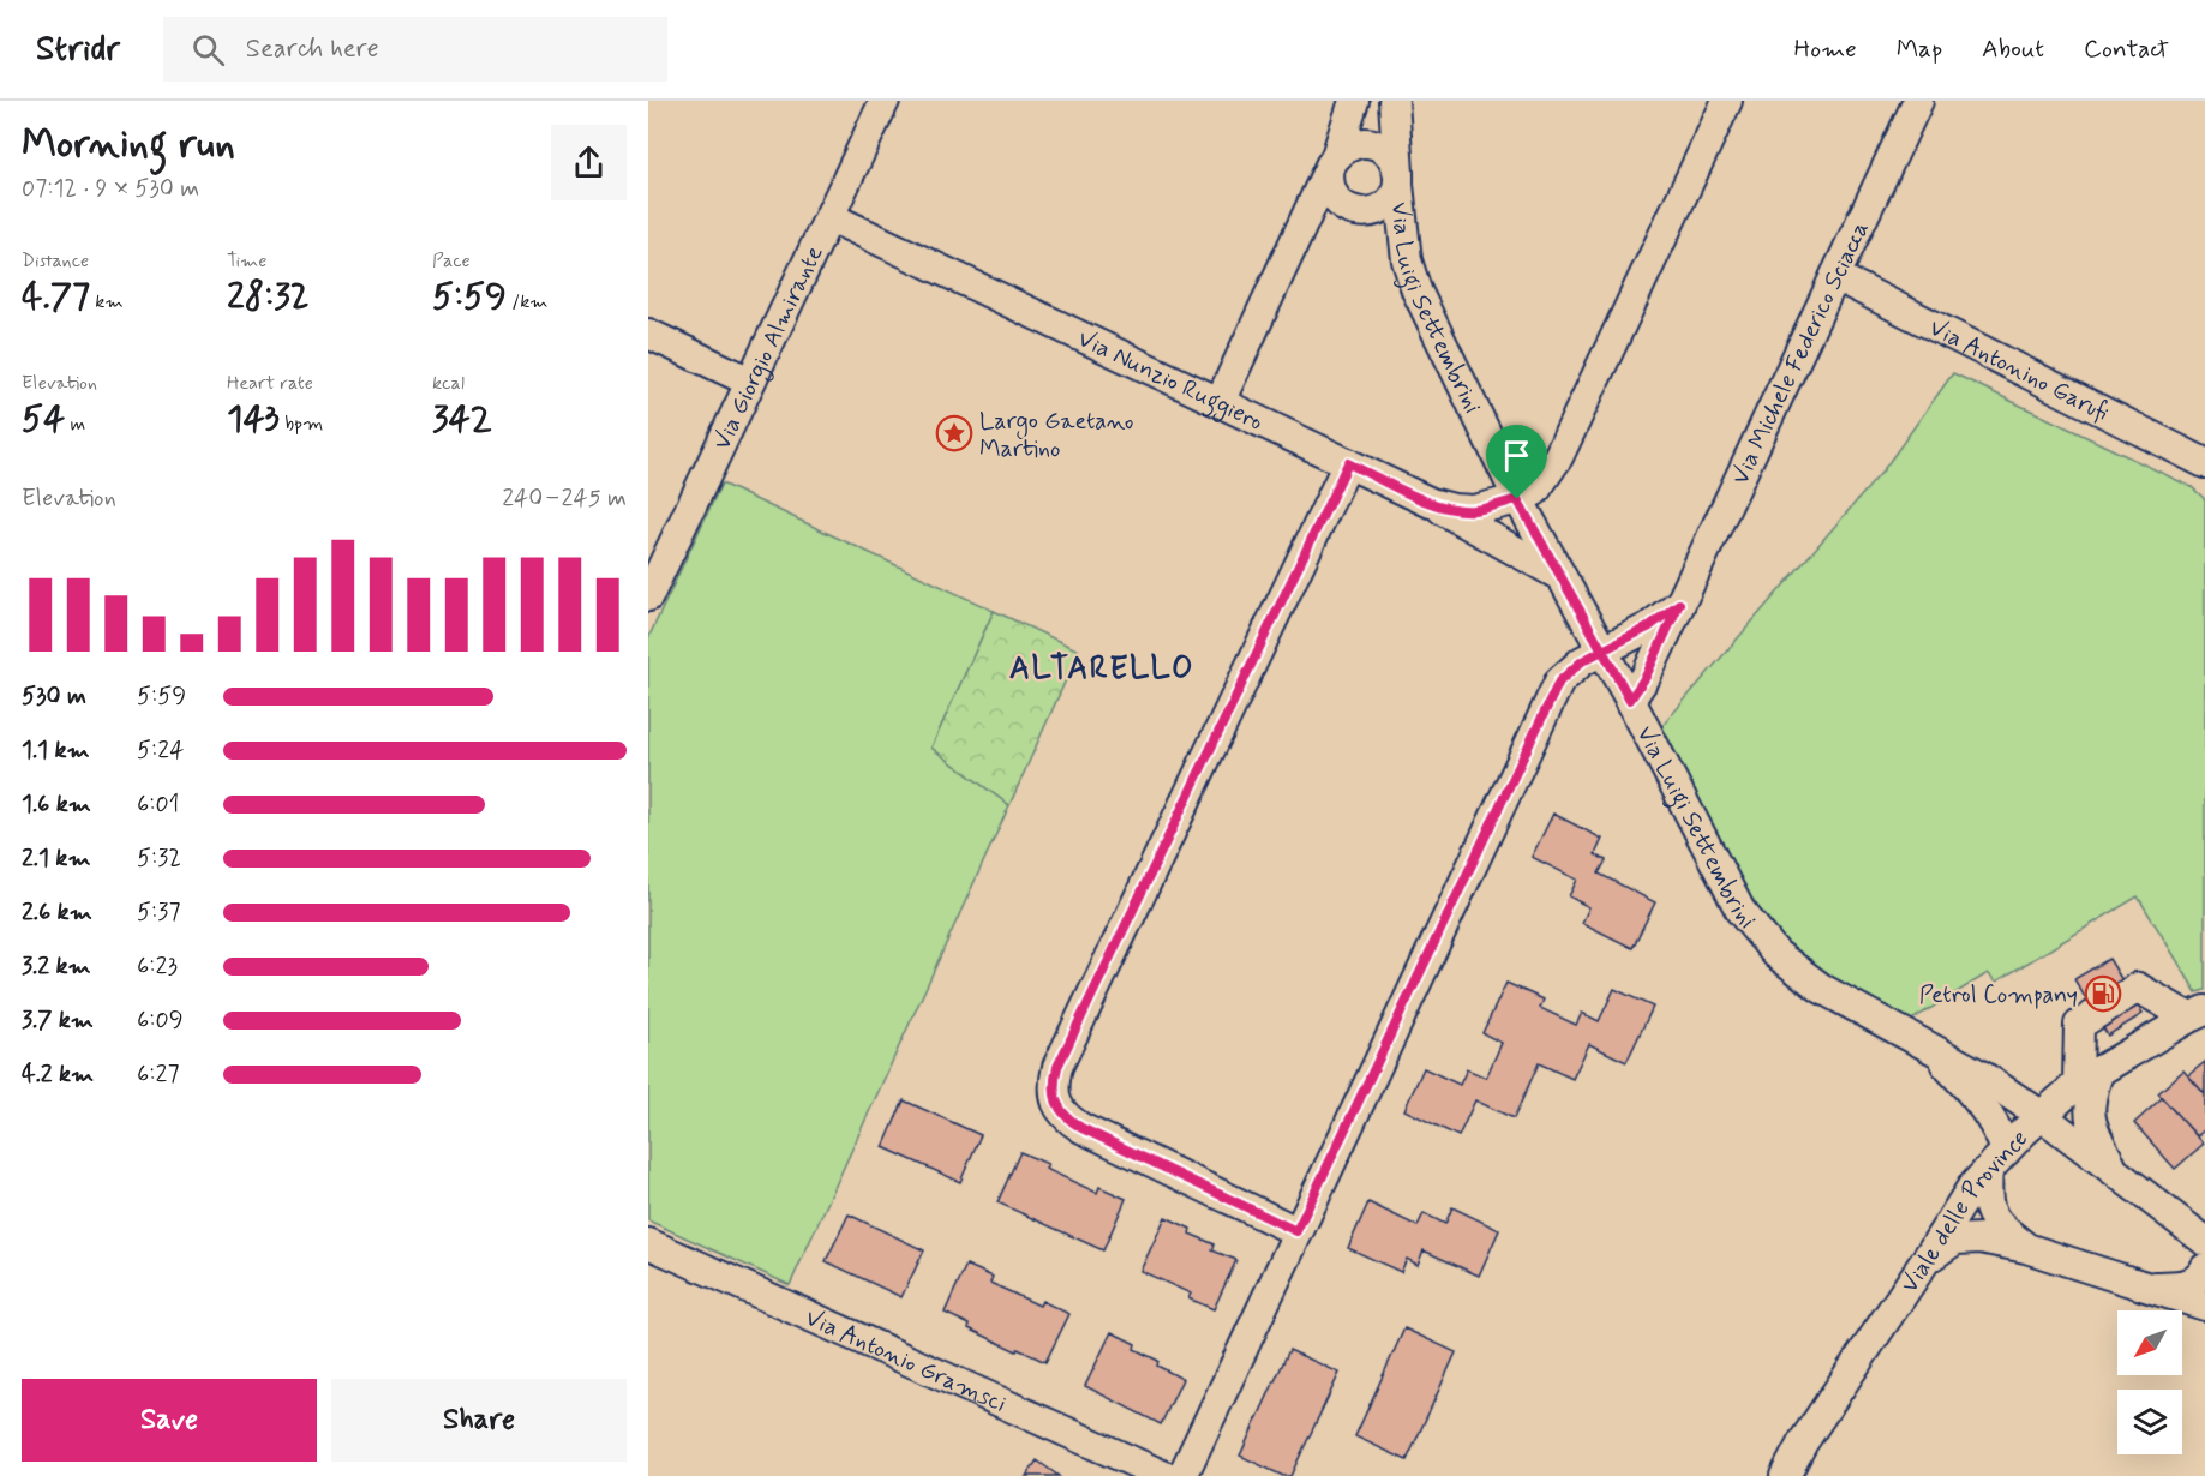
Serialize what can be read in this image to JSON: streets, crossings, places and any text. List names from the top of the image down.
{
  "streets": {
    "street": [
      "Via Luigi Settembrini",
      "Via Giorgio Almirante",
      "Via Michele Federico Sciacca",
      "Via Antonino Garufi",
      "Via Nunzio Ruggiero",
      "Viale delle Province",
      "Via Antonio Gramsci"
    ]
  },
  "crossings": [
    ["Via Luigi Settembrini", "Via Michele Federico Sciacca"],
    ["Via Luigi Settembrini", "Via Nunzio Ruggiero"],
    ["Via Luigi Settembrini", "Viale delle Province"],
    ["Via Giorgio Almirante", "Via Nunzio Ruggiero"],
    ["Via Michele Federico Sciacca", "Via Antonino Garufi"]
  ],
  "districts": ["ALTARELLO"],
  "places": {
    "place": ["Largo Gaetano Martino"],
    "fuel station": ["Petrol Company"]
  },
  "north": "bottom left",
  "page": {
    "header": "Stridr",
    "search": "Search here",
    "nav": [
      "Home",
      "Map",
      "About",
      "Contact"
    ],
    "heading": ["Morning run", "07:12 · 9 × 530 m"],
    "stats": [
      ["Distance", "4.77 km"],
      ["Time", "28:32"],
      ["Pace", "5:59 /km"],
      ["Elevation", "54 m"],
      ["Heart rate", "143 bpm"],
      ["kcal", "342"]
    ],
    "chart": ["Elevation", "240–245 m"],
    "list": [
      {
        "name": "530 m",
        "note": "5:59"
      },
      {
        "name": "1.1 km",
        "note": "5:24"
      },
      {
        "name": "1.6 km",
        "note": "6:01"
      },
      {
        "name": "2.1 km",
        "note": "5:32"
      },
      {
        "name": "2.6 km",
        "note": "5:37"
      },
      {
        "name": "3.2 km",
        "note": "6:23"
      },
      {
        "name": "3.7 km",
        "note": "6:09"
      },
      {
        "name": "4.2 km",
        "note": "6:27"
      }
    ],
    "buttons": ["Save", "Share"]
  }
}
